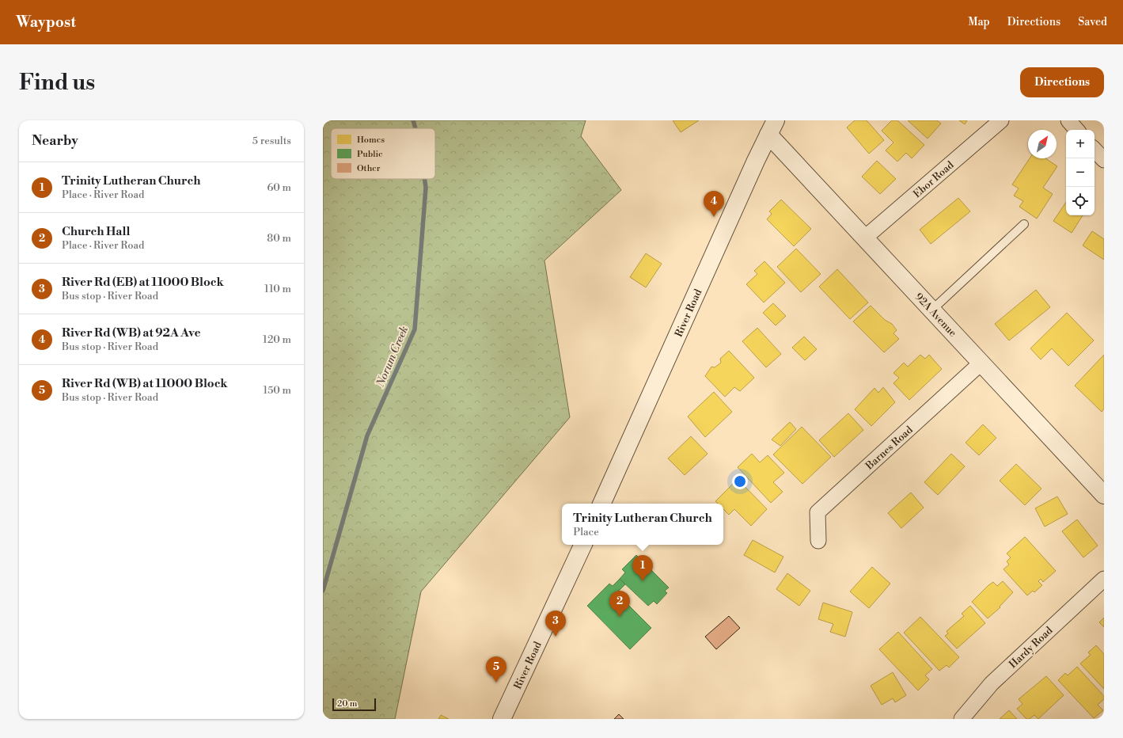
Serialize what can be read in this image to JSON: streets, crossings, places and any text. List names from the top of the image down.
{
  "streets": {
    "street": [
      "Ebor Road",
      "River Road",
      "92A Avenue",
      "Barnes Road",
      "Hardy Road"
    ]
  },
  "crossings": [
    ["Ebor Road", "92A Avenue"],
    ["River Road", "92A Avenue"],
    ["92A Avenue", "Barnes Road"]
  ],
  "water": ["Norum Creek"],
  "legend": ["Homes", "Public", "Other"],
  "scale_bar": "20 m",
  "north": "top right",
  "page": {
    "header": "Waypost",
    "nav": ["Map", "Directions", "Saved"],
    "buttons": "Directions",
    "title": "Find us",
    "heading": ["Nearby", "5 results"],
    "map_buttons": ["+", "−"],
    "list": [
      {
        "mark": "1",
        "name": "Trinity Lutheran Church",
        "note": "Place · River Road",
        "value": "60 m"
      },
      {
        "mark": "2",
        "name": "Church Hall",
        "note": "Place · River Road",
        "value": "80 m"
      },
      {
        "mark": "3",
        "name": "River Rd (EB) at 11000 Block",
        "note": "Bus stop · River Road",
        "value": "110 m"
      },
      {
        "mark": "4",
        "name": "River Rd (WB) at 92A Ave",
        "note": "Bus stop · River Road",
        "value": "120 m"
      },
      {
        "mark": "5",
        "name": "River Rd (WB) at 11000 Block",
        "note": "Bus stop · River Road",
        "value": "150 m"
      }
    ],
    "pins": [
      "4",
      "1",
      "2",
      "3",
      "5"
    ],
    "popup": ["Trinity Lutheran Church", "Place"],
    "scale": "20 m"
  }
}
